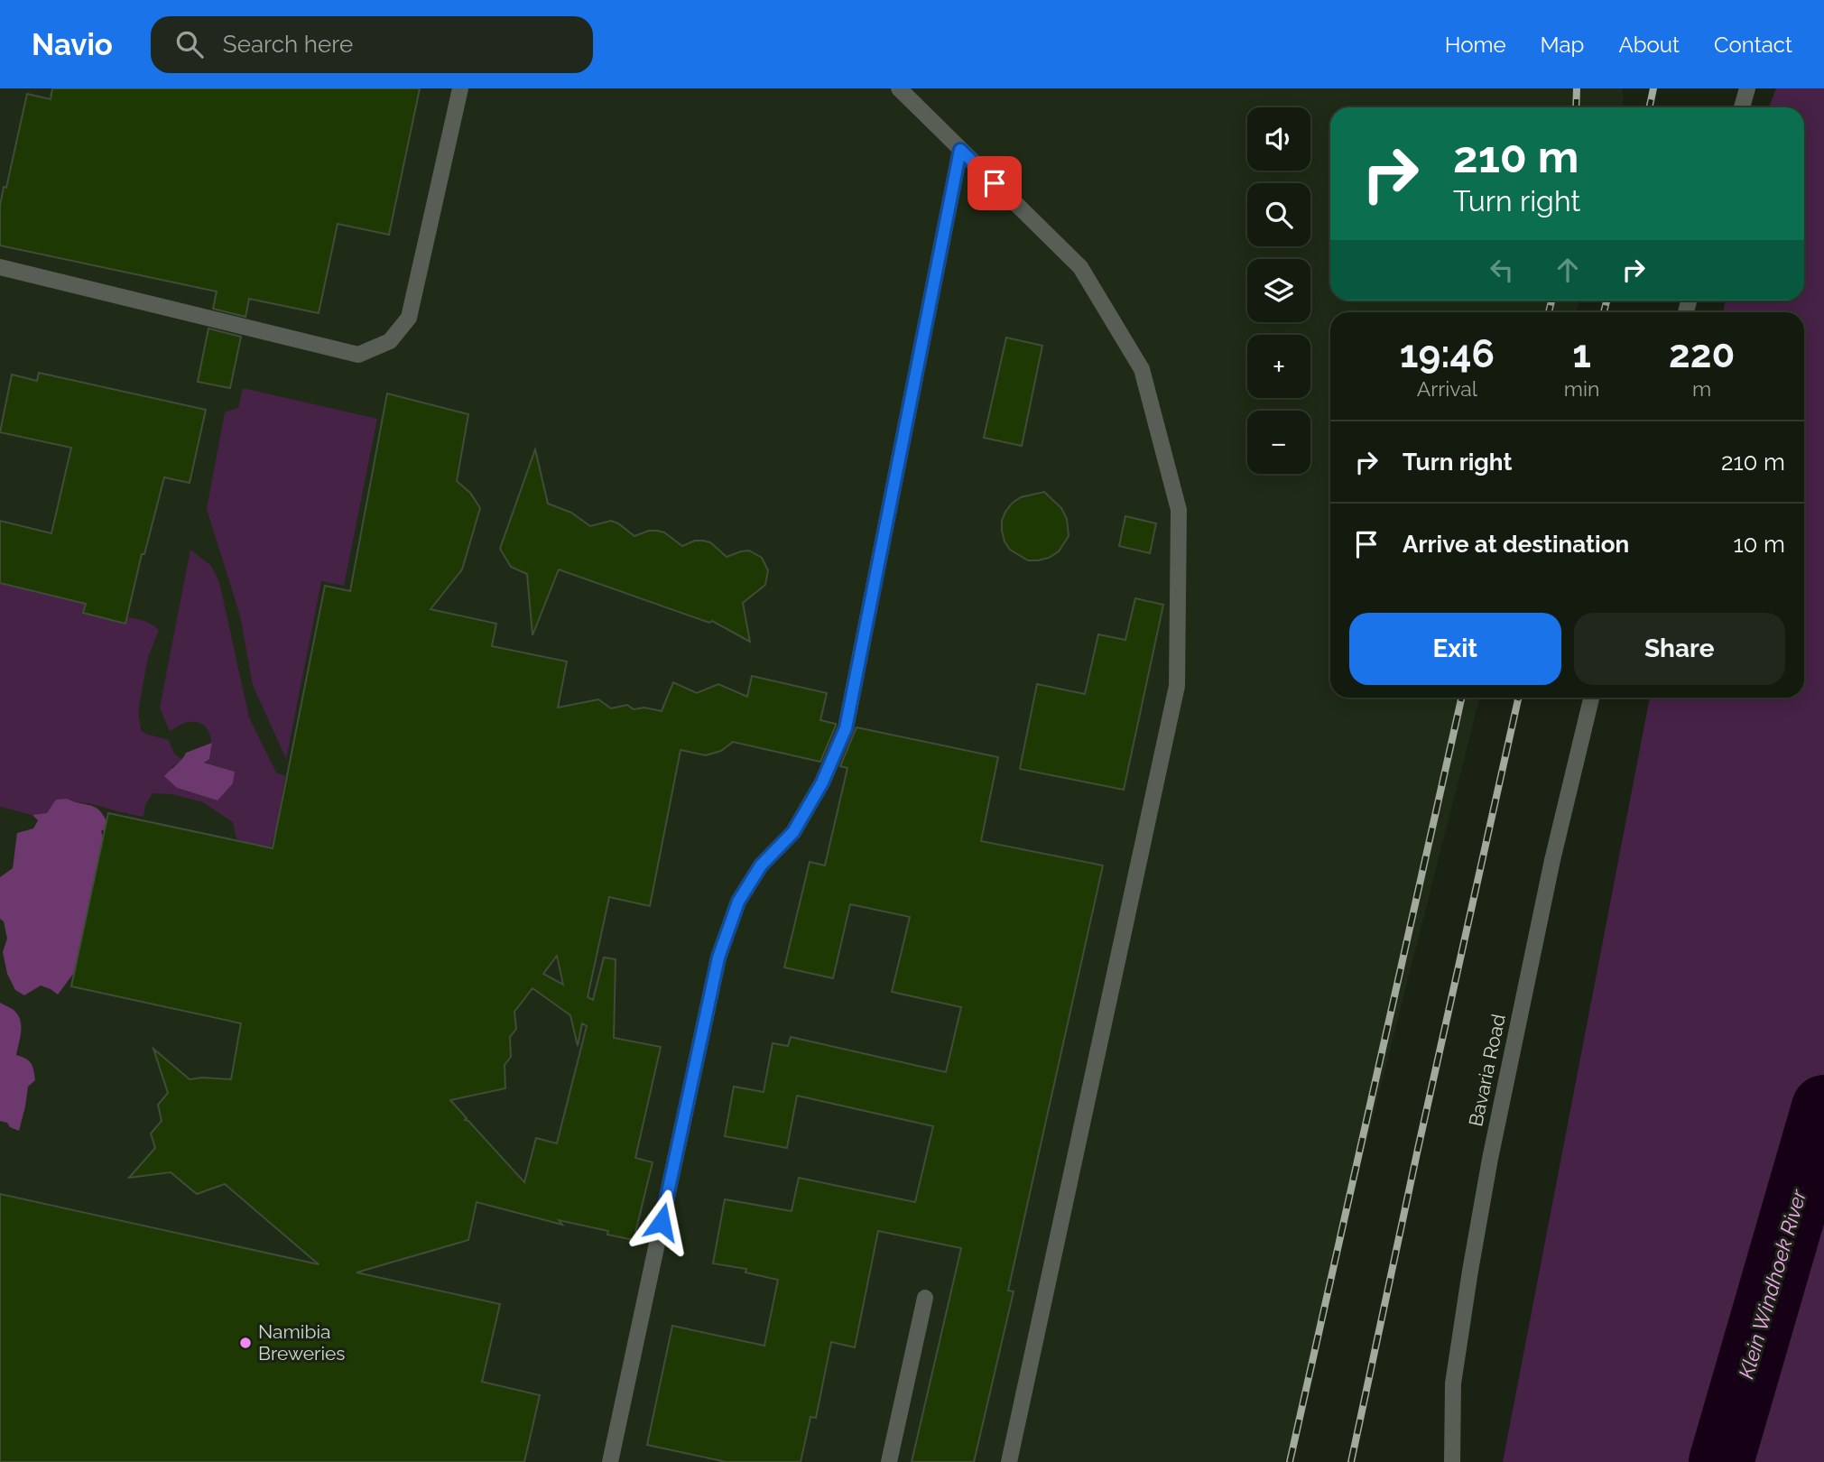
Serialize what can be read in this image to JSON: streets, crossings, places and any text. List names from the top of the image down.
{
  "streets": {
    "street": ["Bavaria Road"]
  },
  "water": ["Klein Windhoek River"],
  "places": ["Namibia Breweries"],
  "page": {
    "header": "Navio",
    "search": "Search here",
    "nav": [
      "Home",
      "Map",
      "About",
      "Contact"
    ],
    "map_buttons": ["+", "−"],
    "turn": ["210 m", "Turn right"],
    "eta": [
      "19:46",
      "Arrival",
      "1",
      "min",
      "220",
      "m"
    ],
    "list": [
      {
        "name": "Turn right",
        "value": "210 m"
      },
      {
        "name": "Arrive at destination",
        "value": "10 m"
      }
    ],
    "buttons": ["Exit", "Share"]
  }
}
